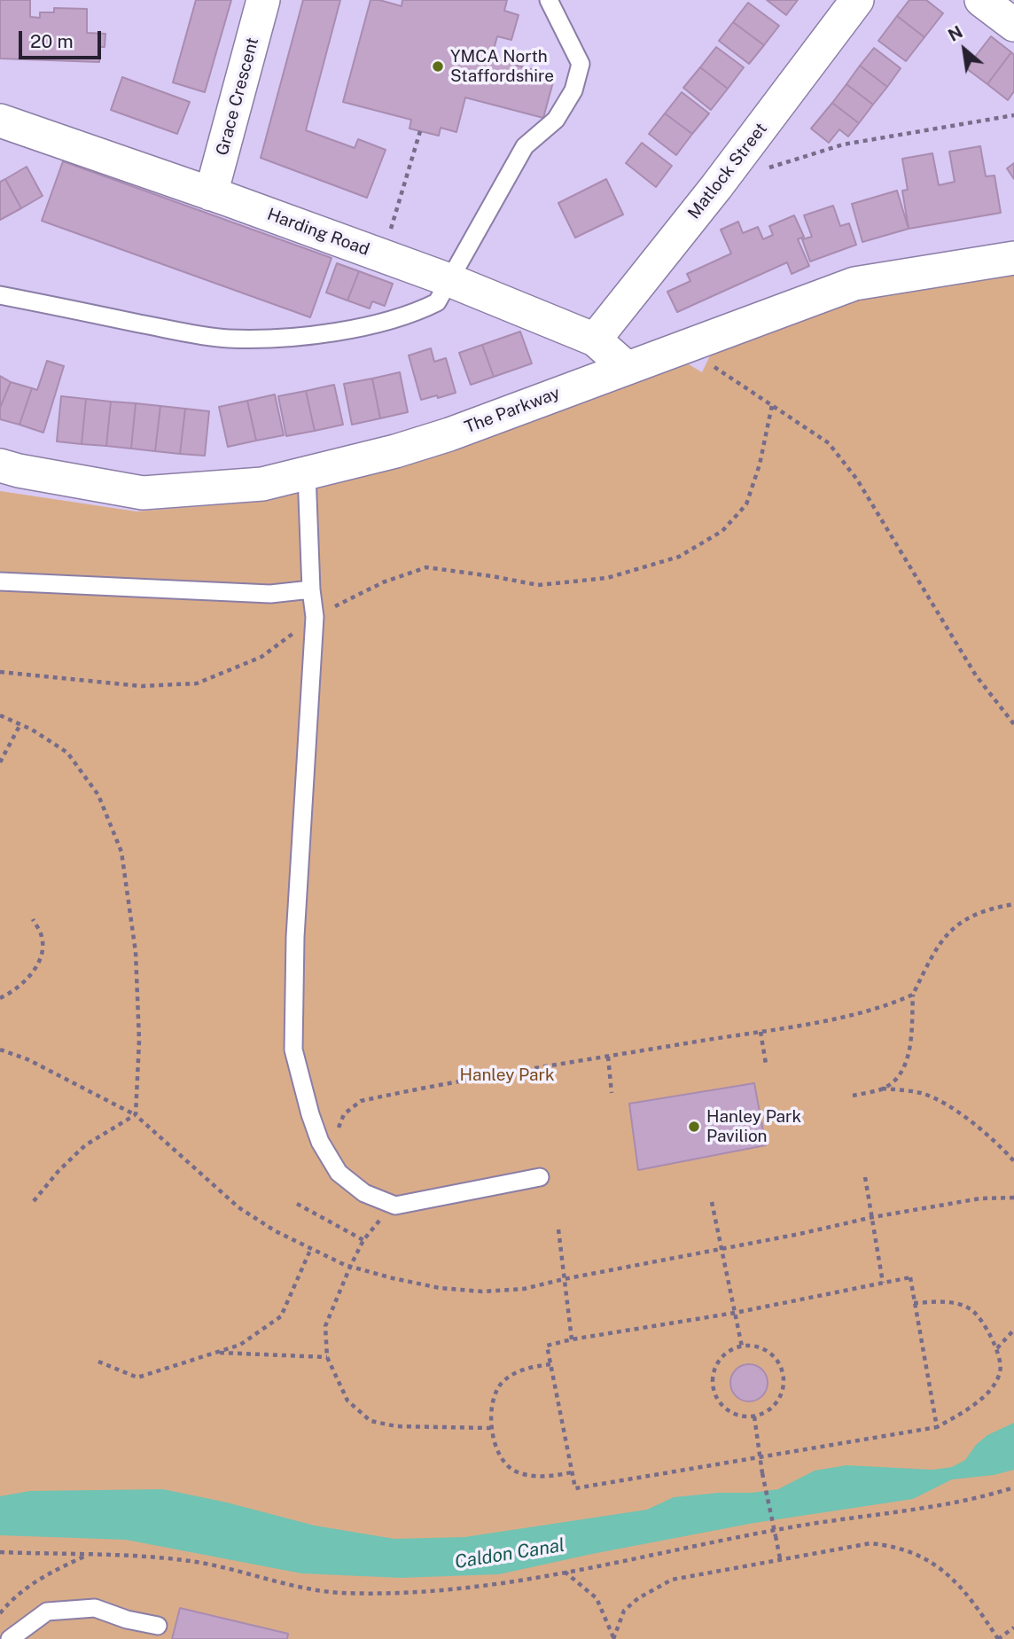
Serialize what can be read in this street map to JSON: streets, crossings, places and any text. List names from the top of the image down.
{
  "streets": {
    "street": [
      "Grace Crescent",
      "Matlock Street",
      "Harding Road",
      "The Parkway"
    ]
  },
  "crossings": [
    ["Grace Crescent", "Harding Road"],
    ["Matlock Street", "Harding Road"],
    ["Harding Road", "The Parkway"]
  ],
  "water": ["Caldon Canal"],
  "parks": ["Hanley Park"],
  "places": ["YMCA North Staffordshire", "Hanley Park Pavilion"],
  "scale_bar": "20 m",
  "north": "top left"
}
